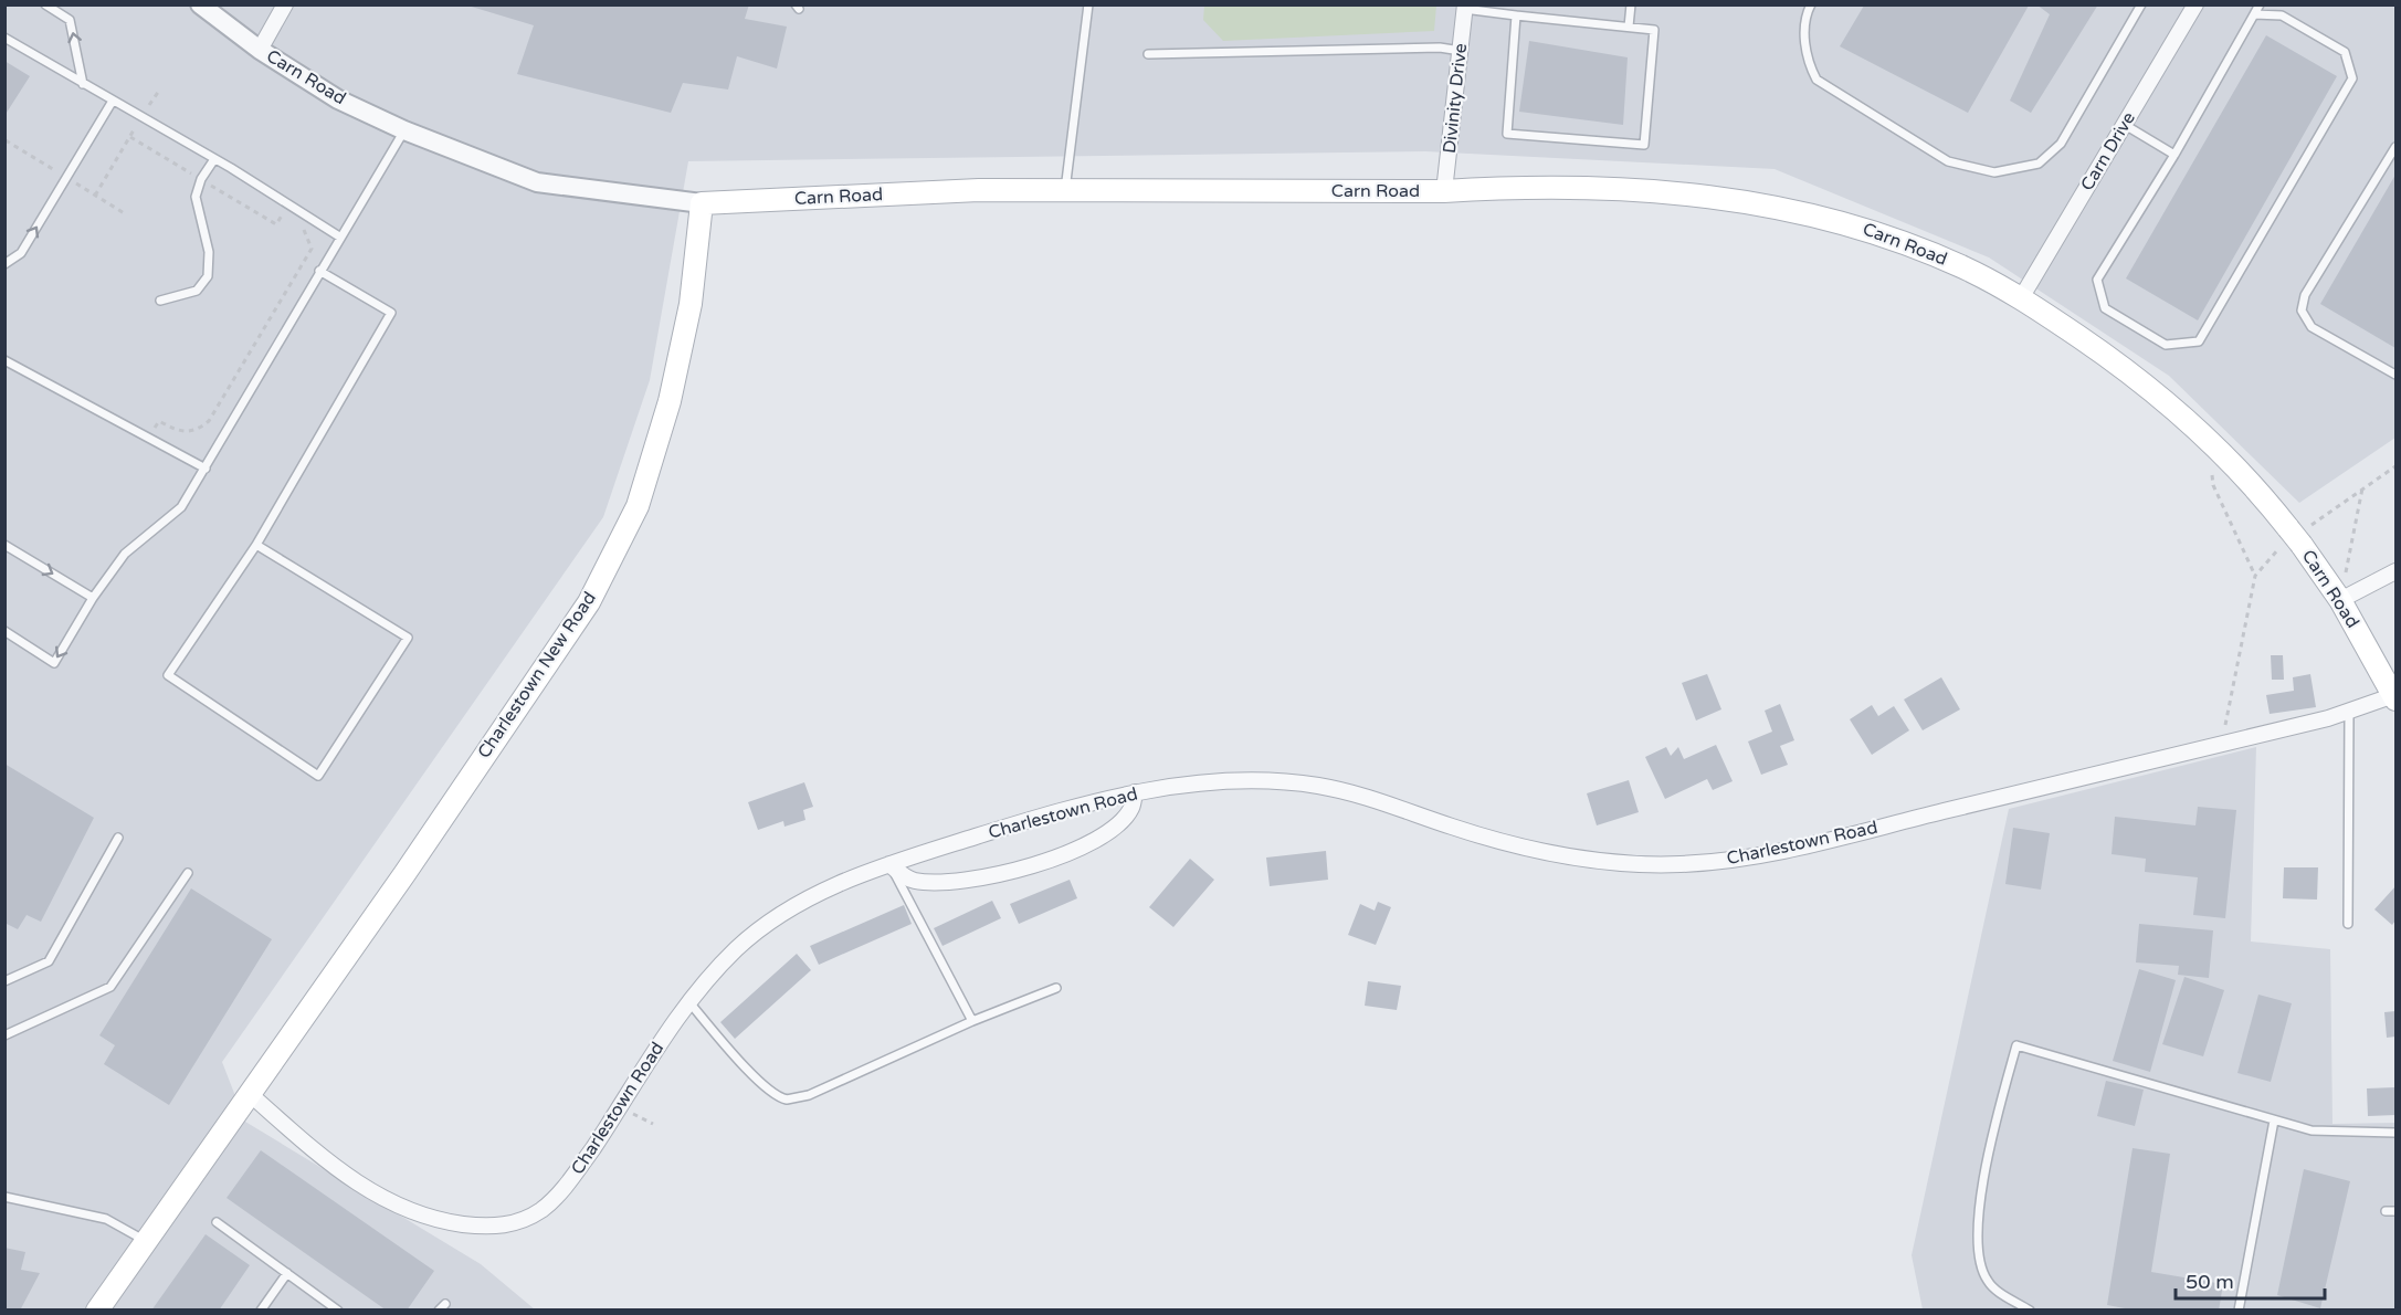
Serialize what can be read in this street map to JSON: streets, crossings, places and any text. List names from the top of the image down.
{
  "streets": {
    "main road": ["Carn Road", "Charlestown New Road"],
    "street": ["Divinity Drive", "Carn Drive", "Charlestown Road"]
  },
  "crossings": [
    ["Carn Road", "Divinity Drive"],
    ["Carn Road", "Carn Drive"],
    ["Carn Road", "Charlestown New Road"],
    ["Carn Road", "Charlestown Road"],
    ["Charlestown New Road", "Charlestown Road"]
  ],
  "scale_bar": "50 m"
}
